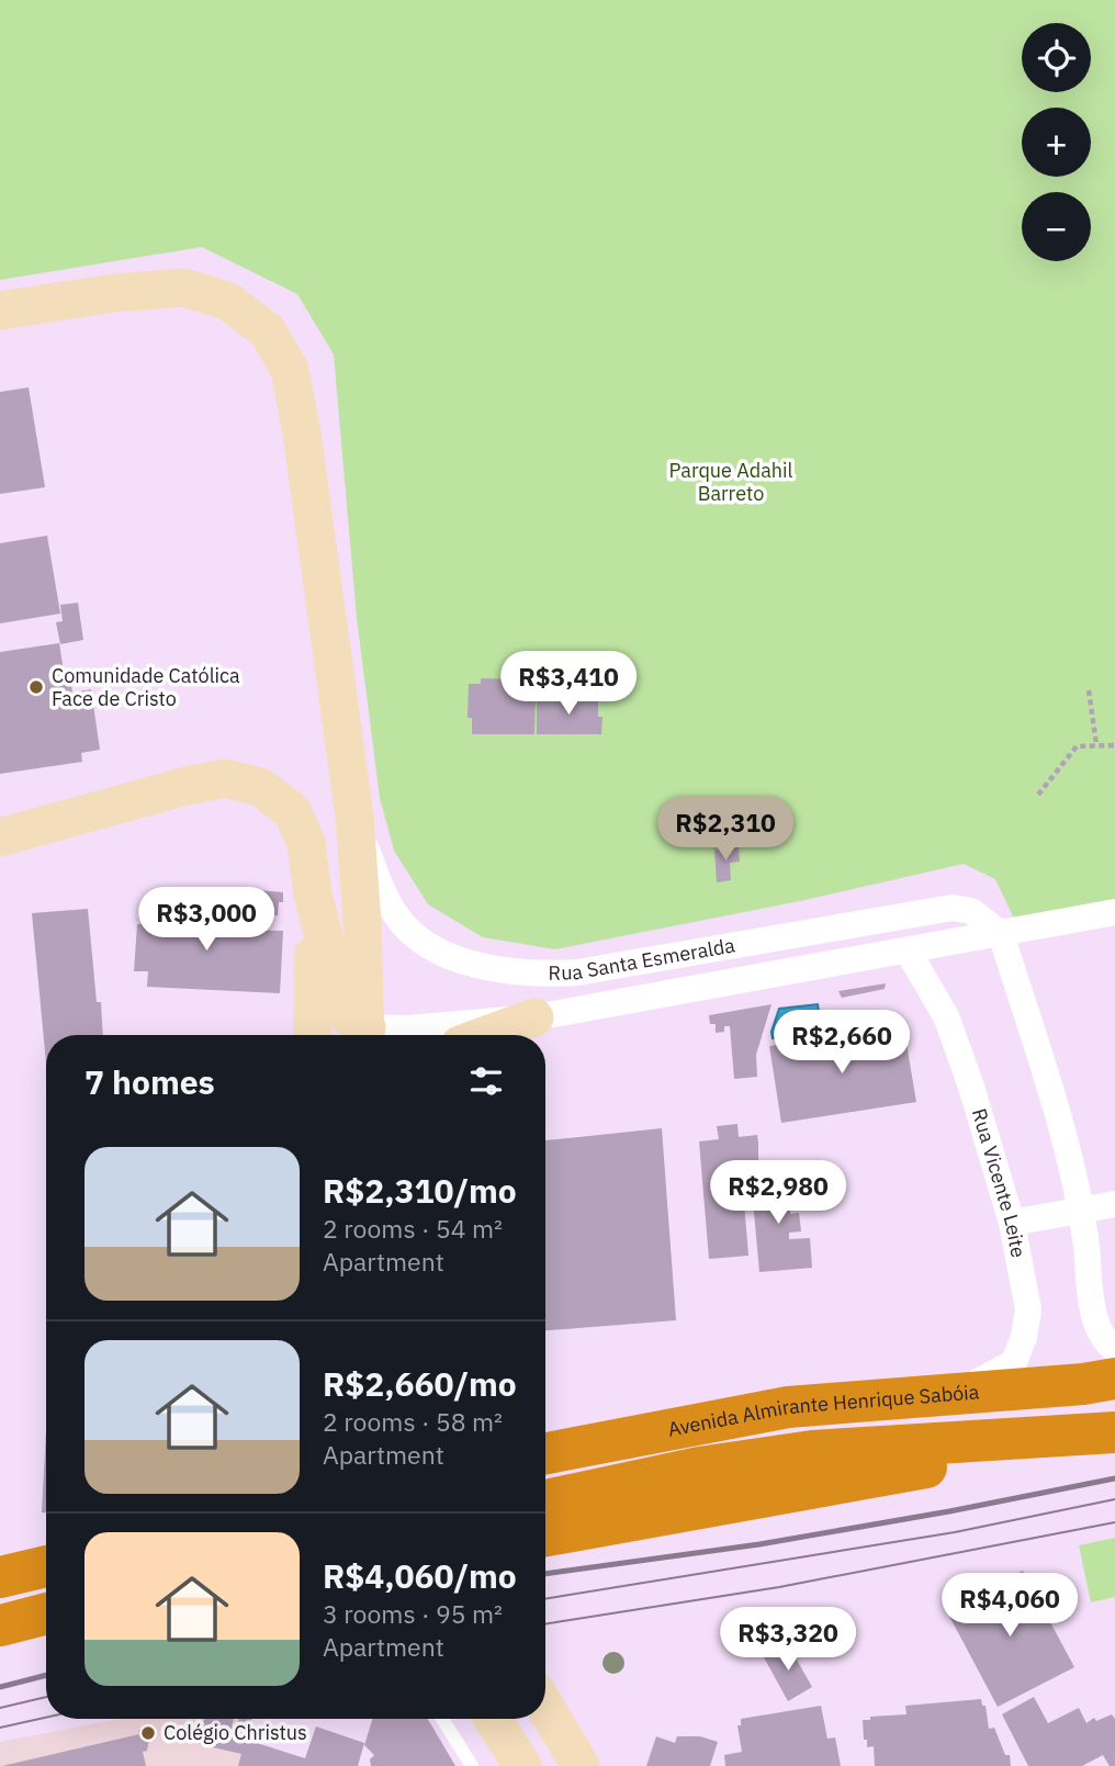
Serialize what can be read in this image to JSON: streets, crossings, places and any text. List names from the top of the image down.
{
  "streets": {
    "highway": ["Avenida Almirante Henrique Sabóia"],
    "street": ["Rua Santa Esmeralda", "Rua Vicente Leite"]
  },
  "crossings": [
    ["Rua Santa Esmeralda", "Rua Vicente Leite"],
    ["Rua Vicente Leite", "Avenida Almirante Henrique Sabóia"]
  ],
  "parks": ["Parque Adahil Barreto"],
  "places": ["Comunidade Católica Face de Cristo", "Colégio Christus"],
  "page": {
    "map_buttons": ["+", "−"],
    "price": [
      "R$3,410",
      "R$2,310",
      "R$3,000",
      "R$2,660",
      "R$2,980",
      "R$4,060",
      "R$3,320"
    ],
    "heading": "7 homes",
    "list": [
      {
        "name": "R$2,310/mo",
        "note": "2 rooms · 54 m² · Apartment"
      },
      {
        "name": "R$2,660/mo",
        "note": "2 rooms · 58 m² · Apartment"
      },
      {
        "name": "R$4,060/mo",
        "note": "3 rooms · 95 m² · Apartment"
      }
    ]
  }
}
